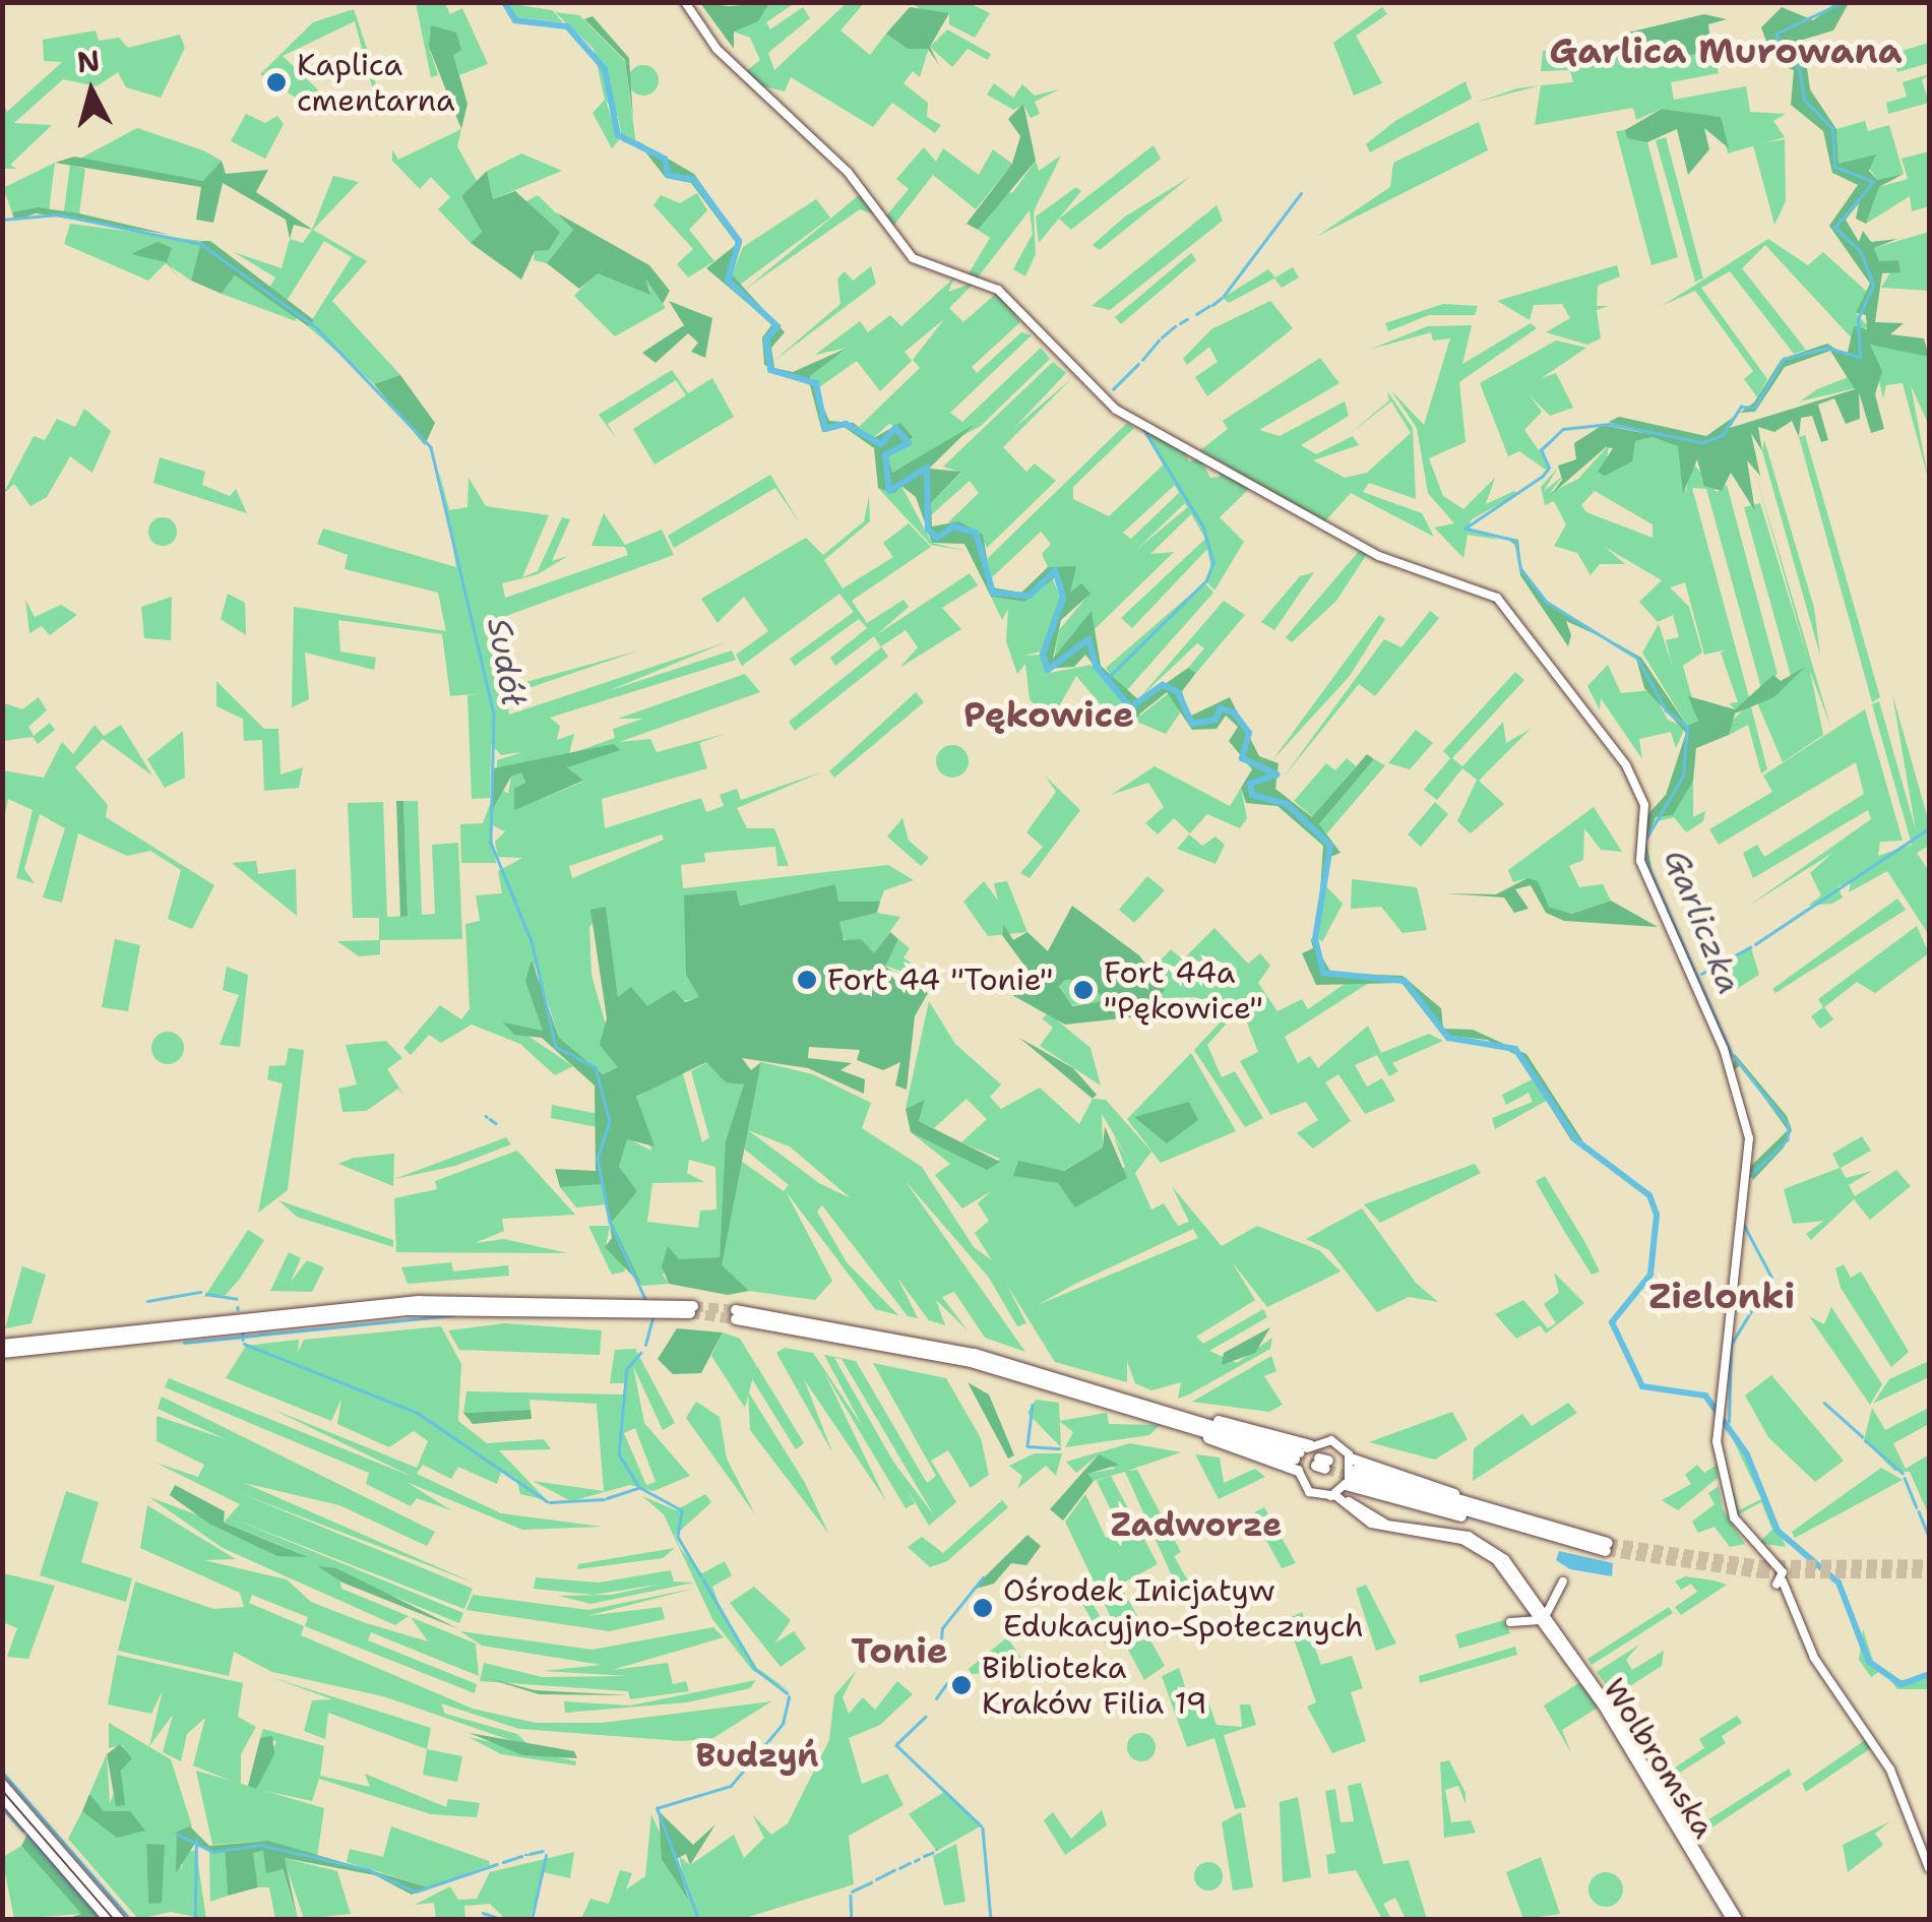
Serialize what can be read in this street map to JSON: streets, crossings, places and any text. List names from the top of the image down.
{
  "streets": {
    "main road": ["Wolbromska"]
  },
  "districts": [
    "Garlica Murowana",
    "Pękowice",
    "Zielonki",
    "Zadworze",
    "Tonie",
    "Budzyń"
  ],
  "water": ["Sudół", "Garliczka"],
  "places": [
    "Kaplica cmentarna",
    "Fort 44 \"Tonie\"",
    "Fort 44a \"Pękowice\"",
    "Ośrodek Inicjatyw Edukacyjno-Społecznych",
    "Biblioteka Kraków Filia 19"
  ],
  "north": "top"
}
